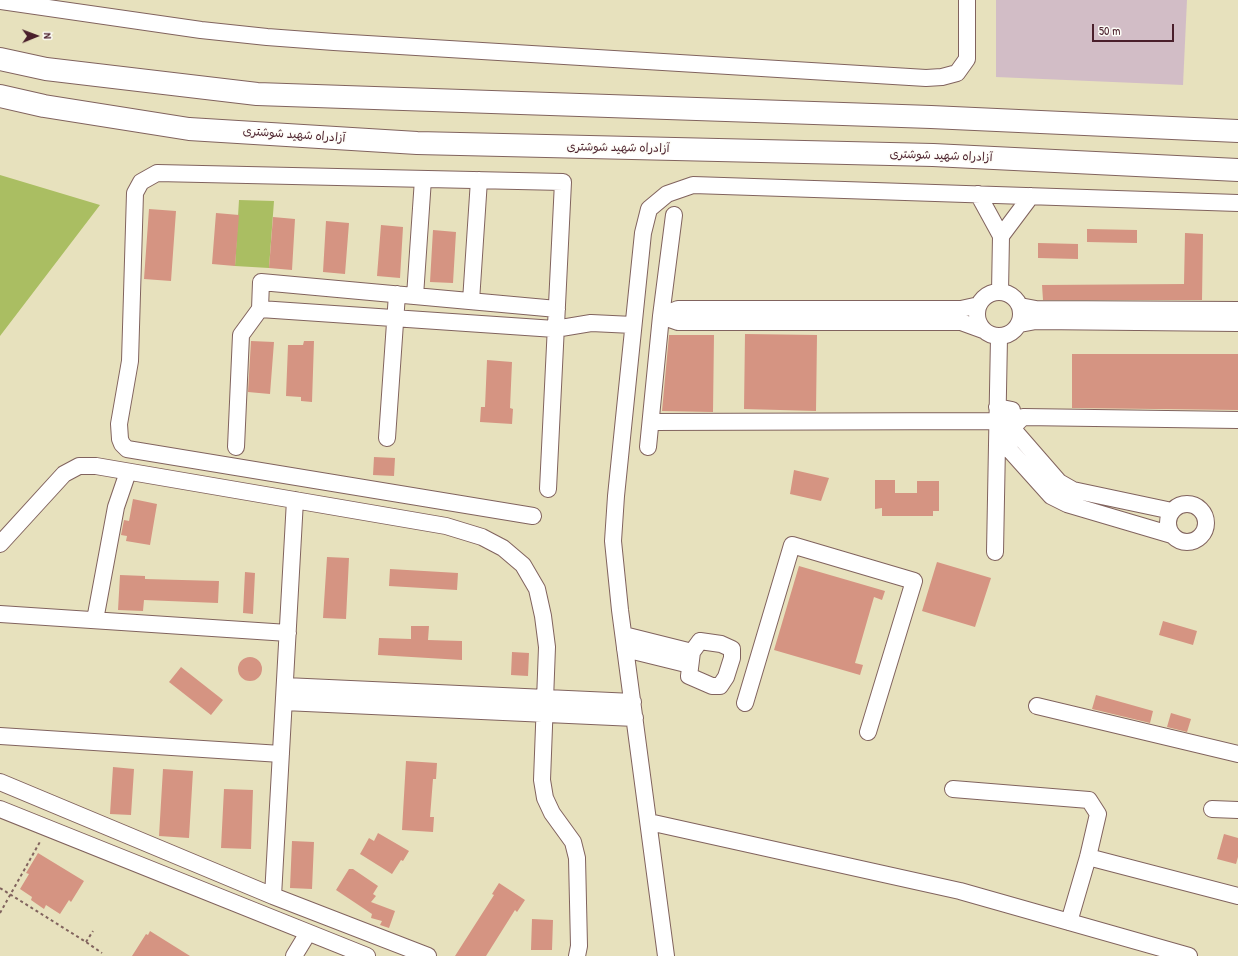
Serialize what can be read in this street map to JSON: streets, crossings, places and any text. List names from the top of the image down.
{
  "streets": {
    "highway": ["آزادراه شهید شوشتری"]
  },
  "scale_bar": "50 m",
  "north": "right"
}
